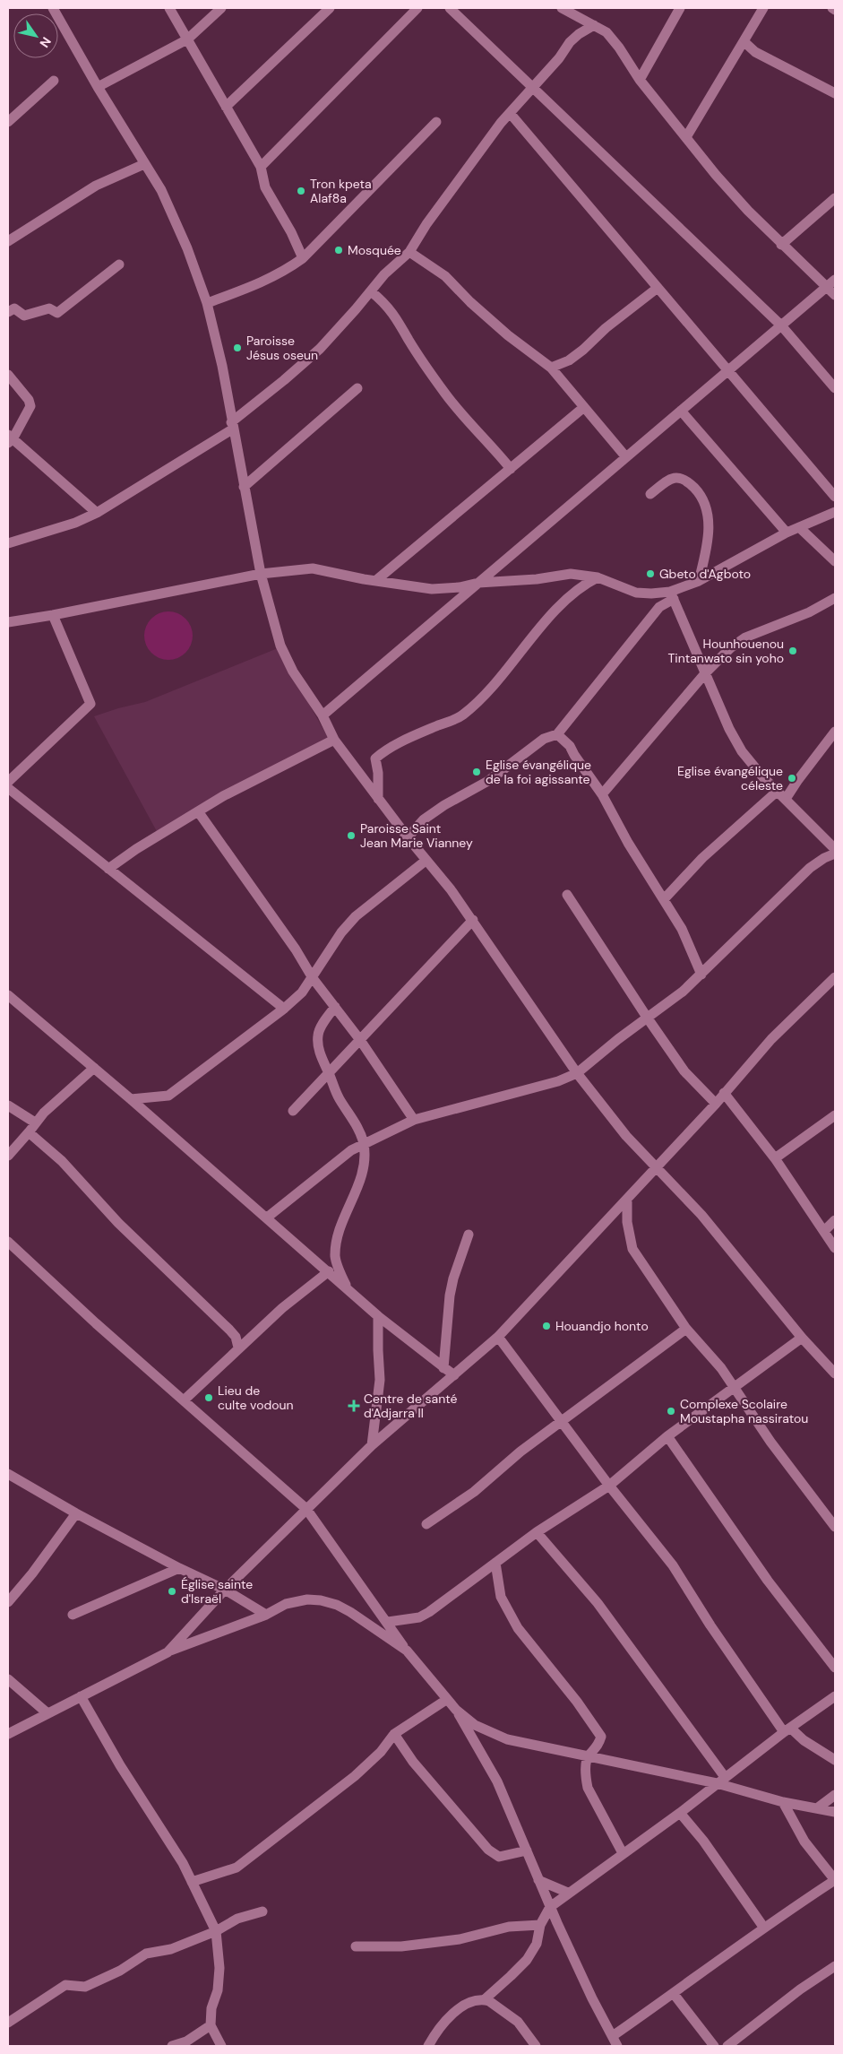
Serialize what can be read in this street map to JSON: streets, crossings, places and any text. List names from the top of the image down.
{
  "places": {
    "other": [
      "Tron kpeta Alaf8a",
      "Mosquée",
      "Paroisse Jésus oseun",
      "Gbeto d'Agboto",
      "Hounhouenou Tintanwato sin yoho",
      "Eglise évangélique de la foi agissante",
      "Eglise évangélique céleste",
      "Paroisse Saint Jean Marie Vianney",
      "Houandjo honto",
      "Lieu de culte vodoun",
      "Complexe Scolaire Moustapha nassiratou",
      "Église sainte d'Israël"
    ],
    "health": ["Centre de santé d'Adjarra ll"]
  },
  "north": "bottom right"
}
